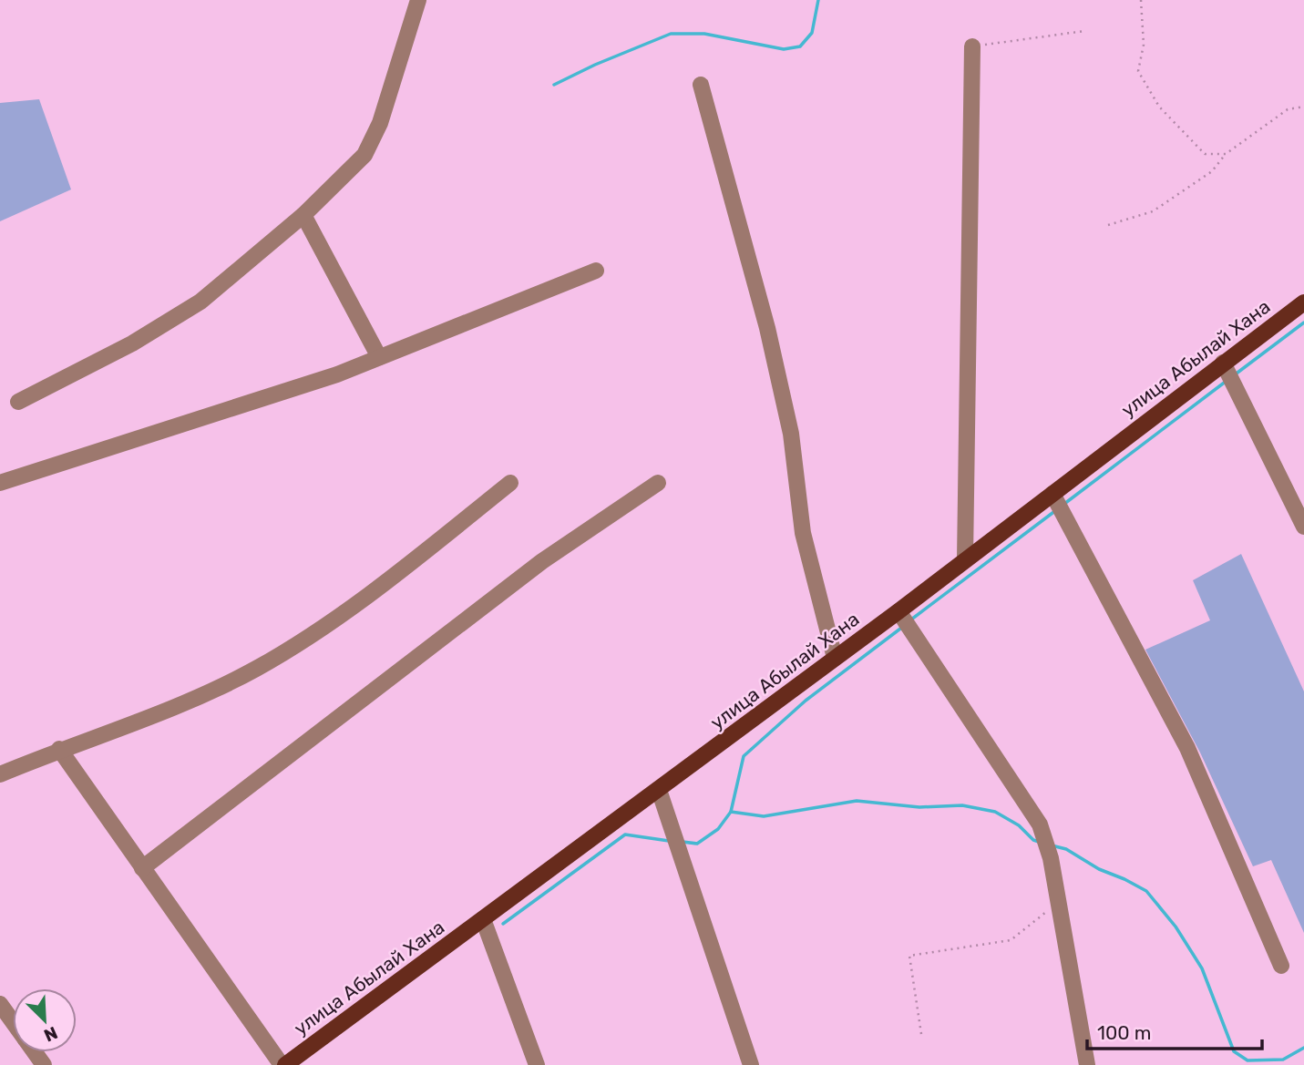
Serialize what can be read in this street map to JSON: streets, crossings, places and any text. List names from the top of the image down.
{
  "streets": {
    "main road": ["улица Абылай Хана"]
  },
  "scale_bar": "100 m",
  "north": "bottom right"
}
